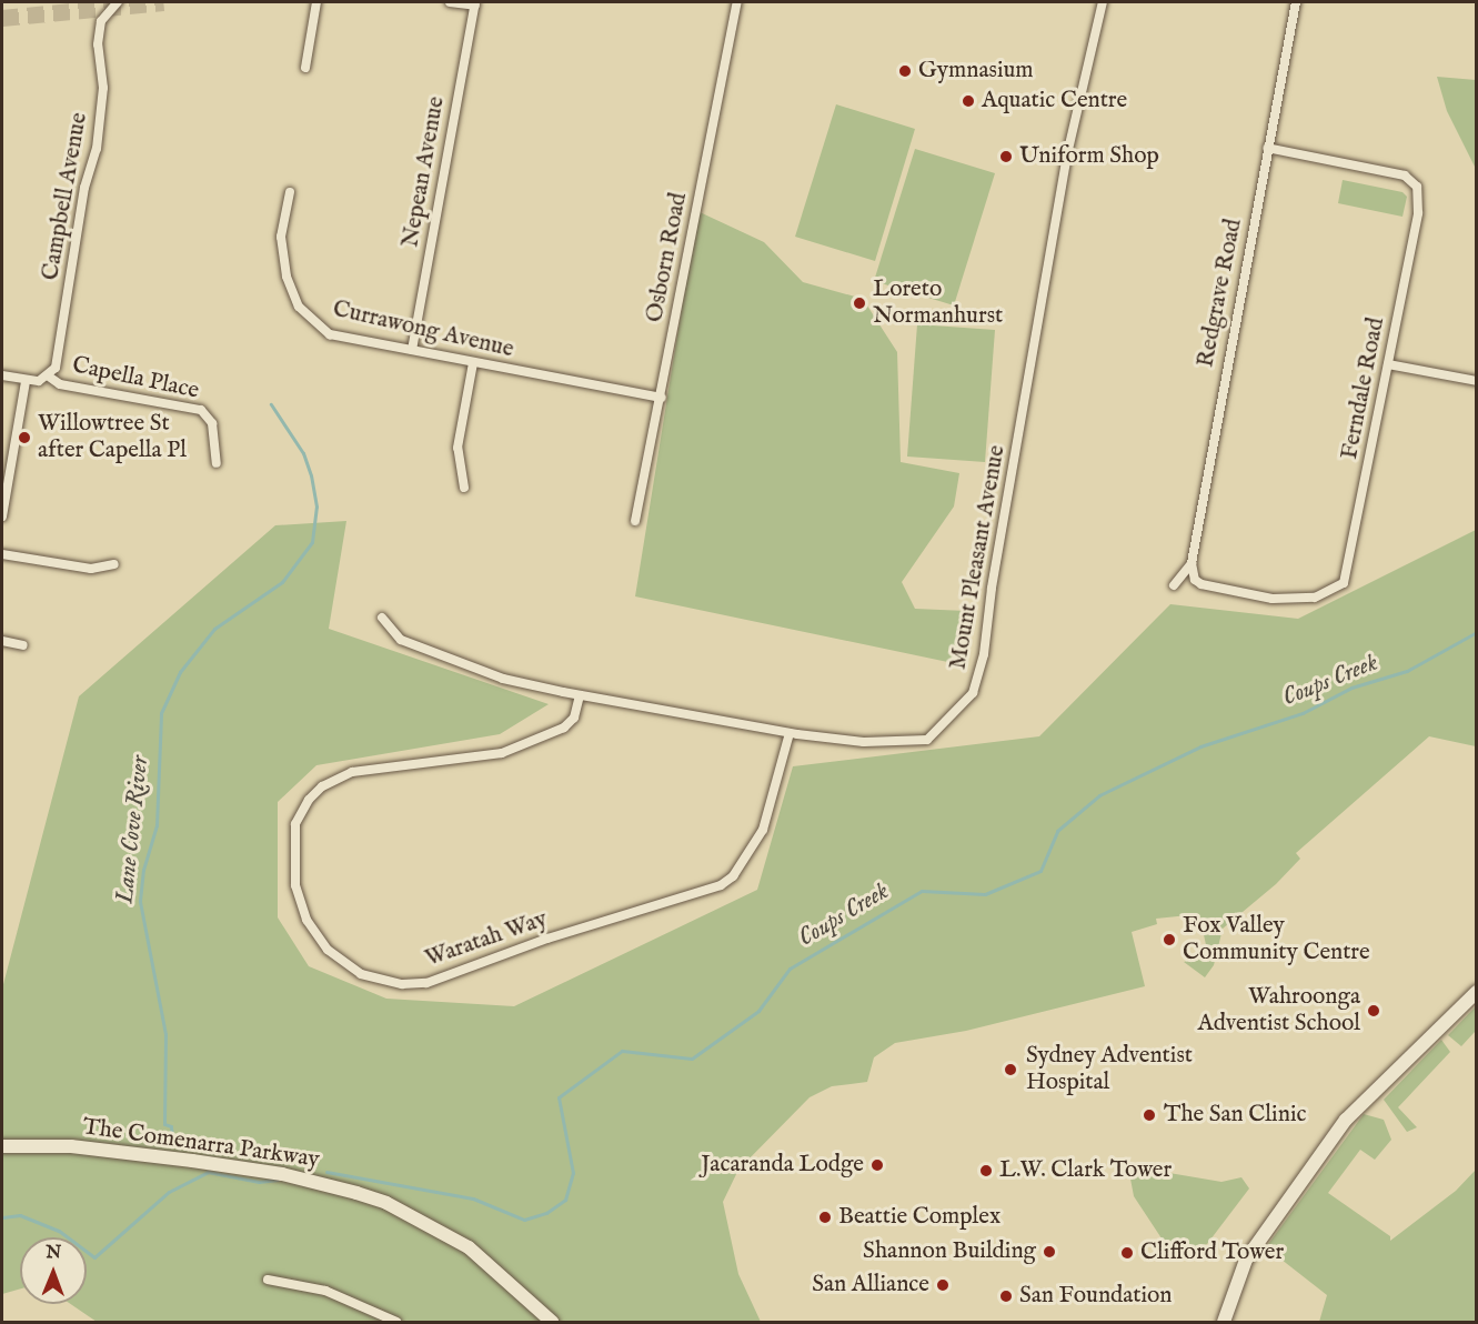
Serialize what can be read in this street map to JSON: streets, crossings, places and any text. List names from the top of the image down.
{
  "streets": {
    "main road": ["The Comenarra Parkway"],
    "street": [
      "Nepean Avenue",
      "Campbell Avenue",
      "Osborn Road",
      "Redgrave Road",
      "Currawong Avenue",
      "Capella Place",
      "Ferndale Road",
      "Mount Pleasant Avenue",
      "Waratah Way"
    ]
  },
  "crossings": [
    ["Nepean Avenue", "Currawong Avenue"],
    ["Campbell Avenue", "Capella Place"],
    ["Osborn Road", "Currawong Avenue"],
    ["Redgrave Road", "Ferndale Road"],
    ["Mount Pleasant Avenue", "Waratah Way"]
  ],
  "water": ["Coups Creek", "Lane Cove River"],
  "places": [
    "Gymnasium",
    "Aquatic Centre",
    "Uniform Shop",
    "Loreto Normanhurst",
    "Willowtree St after Capella Pl",
    "Fox Valley Community Centre",
    "Wahroonga Adventist School",
    "Sydney Adventist Hospital",
    "The San Clinic",
    "Jacaranda Lodge",
    "L.W. Clark Tower",
    "Beattie Complex",
    "Shannon Building",
    "Clifford Tower",
    "San Alliance",
    "San Foundation"
  ],
  "north": "top"
}
